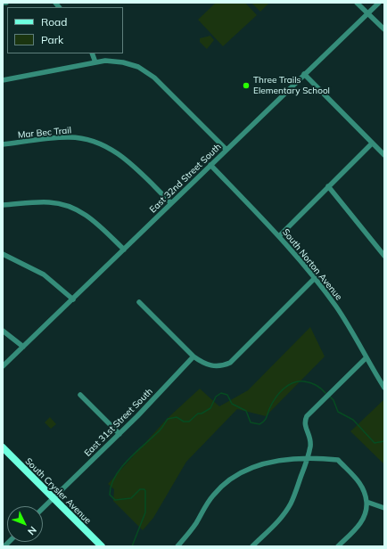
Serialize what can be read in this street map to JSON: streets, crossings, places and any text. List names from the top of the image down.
{
  "streets": {
    "main road": ["South Crysler Avenue"],
    "street": [
      "Mar Bec Trail",
      "East 32nd Street South",
      "South Norton Avenue",
      "East 31st Street South"
    ]
  },
  "crossings": [
    ["Mar Bec Trail", "East 32nd Street South"],
    ["East 32nd Street South", "South Norton Avenue"],
    ["East 31st Street South", "South Crysler Avenue"]
  ],
  "places": ["Three Trails Elementary School"],
  "legend": ["Road", "Park"],
  "north": "bottom right"
}
